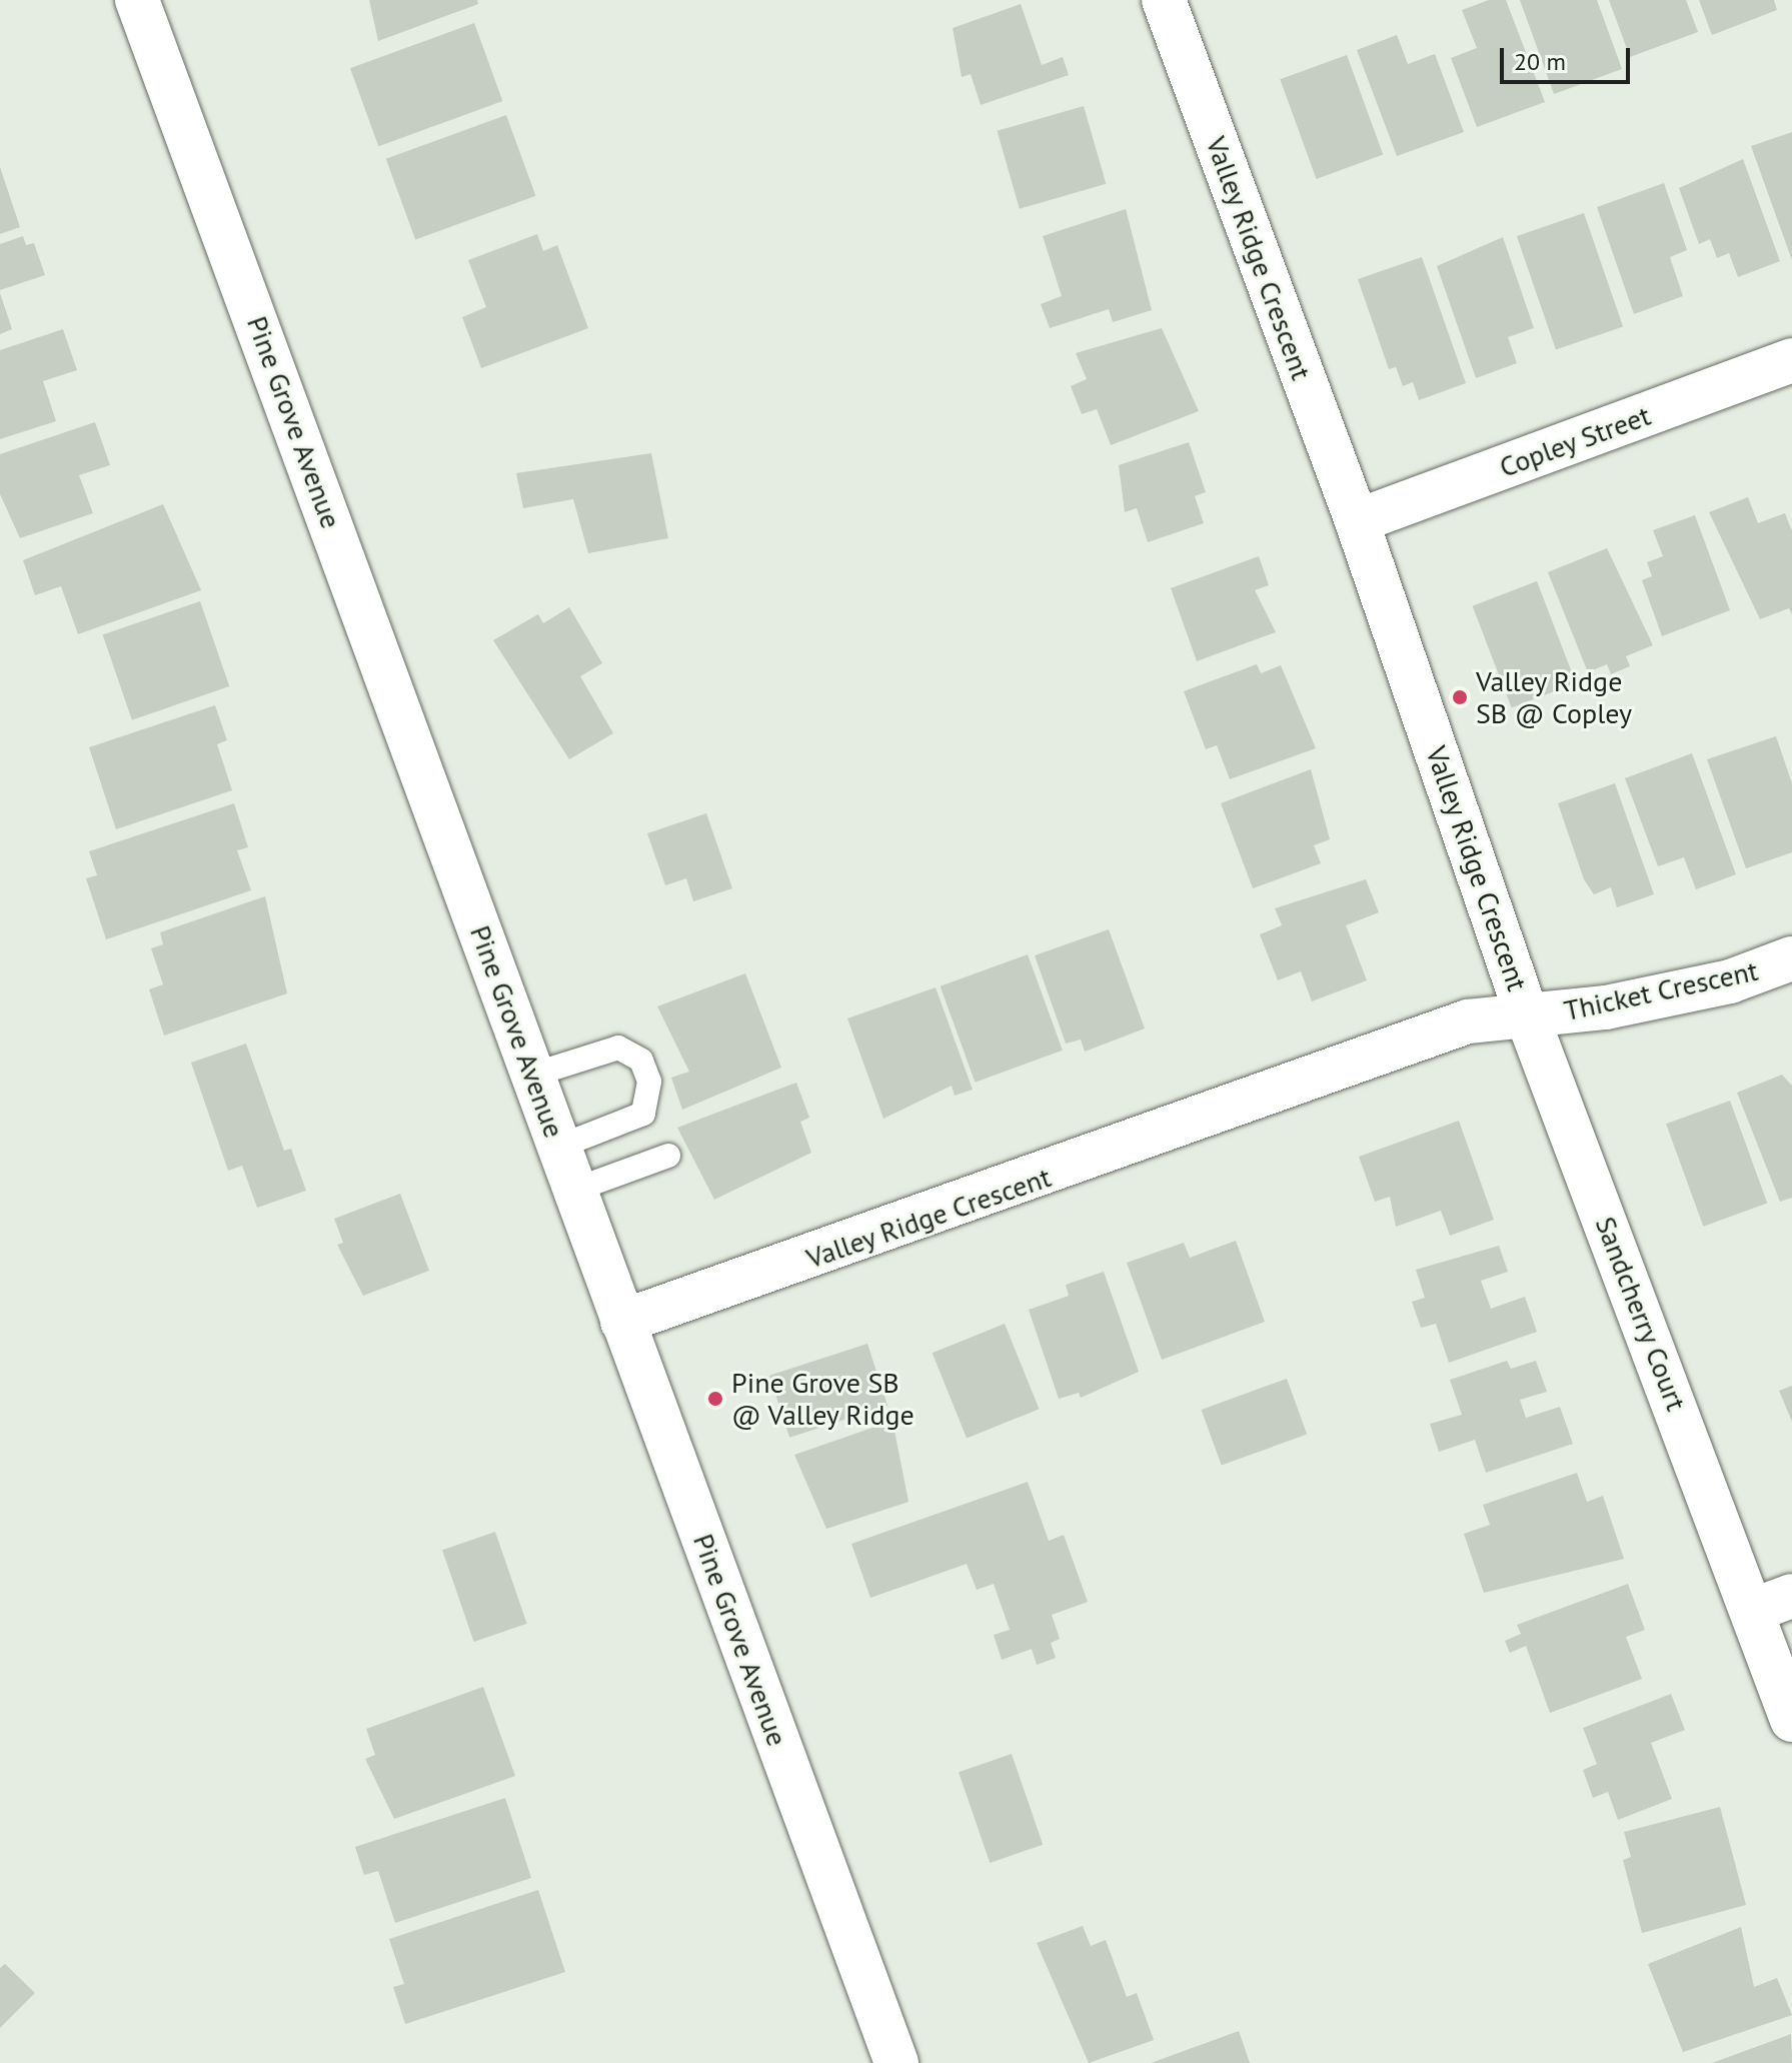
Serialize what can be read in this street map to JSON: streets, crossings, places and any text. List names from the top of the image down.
{
  "streets": {
    "street": [
      "Valley Ridge Crescent",
      "Pine Grove Avenue",
      "Copley Street",
      "Thicket Crescent",
      "Sandcherry Court"
    ]
  },
  "crossings": [
    ["Valley Ridge Crescent", "Pine Grove Avenue"],
    ["Valley Ridge Crescent", "Copley Street"],
    ["Valley Ridge Crescent", "Thicket Crescent"],
    ["Valley Ridge Crescent", "Sandcherry Court"],
    ["Thicket Crescent", "Sandcherry Court"]
  ],
  "places": ["Valley Ridge SB @ Copley", "Pine Grove SB @ Valley Ridge"],
  "scale_bar": "20 m"
}
